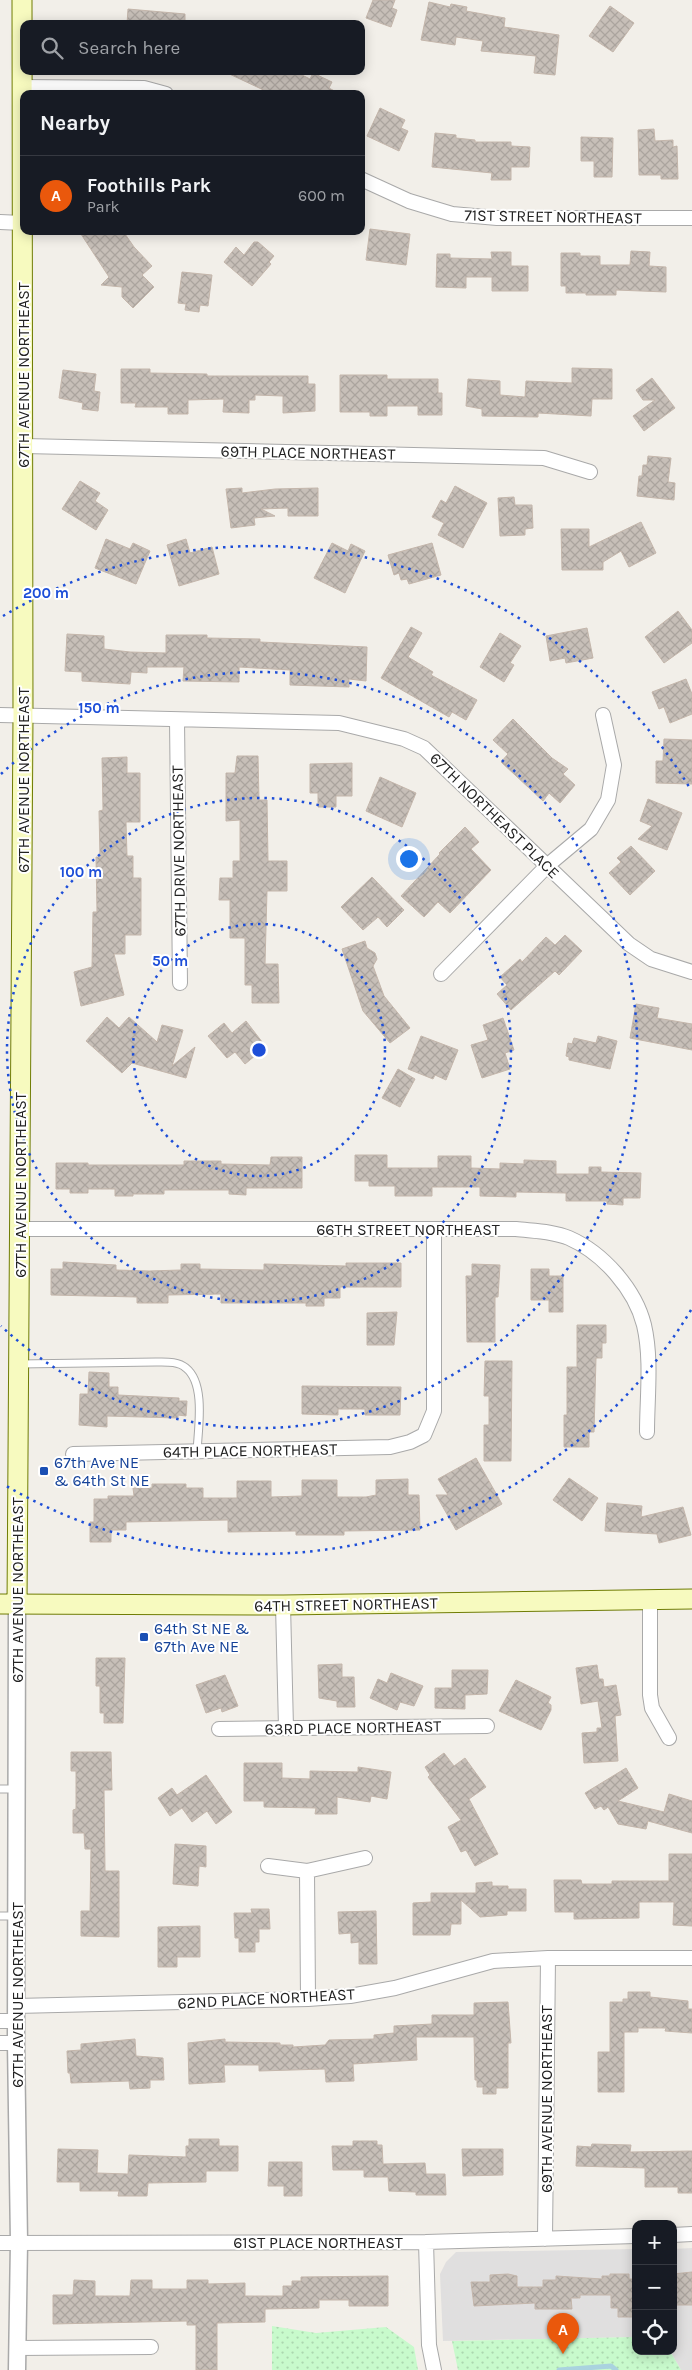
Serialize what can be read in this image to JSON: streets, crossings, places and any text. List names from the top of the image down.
{
  "streets": {
    "main road": ["67TH AVENUE NORTHEAST", "64TH STREET NORTHEAST"],
    "street": [
      "71ST STREET NORTHEAST",
      "69TH PLACE NORTHEAST",
      "67TH NORTHEAST PLACE",
      "67TH DRIVE NORTHEAST",
      "66TH STREET NORTHEAST",
      "64TH PLACE NORTHEAST",
      "63RD PLACE NORTHEAST",
      "62ND PLACE NORTHEAST",
      "69TH AVENUE NORTHEAST",
      "61ST PLACE NORTHEAST"
    ]
  },
  "crossings": [
    ["67TH AVENUE NORTHEAST", "69TH PLACE NORTHEAST"],
    ["67TH AVENUE NORTHEAST", "67TH NORTHEAST PLACE"],
    ["67TH AVENUE NORTHEAST", "66TH STREET NORTHEAST"],
    ["67TH AVENUE NORTHEAST", "64TH STREET NORTHEAST"],
    ["67TH AVENUE NORTHEAST", "62ND PLACE NORTHEAST"],
    ["67TH AVENUE NORTHEAST", "61ST PLACE NORTHEAST"],
    ["67TH NORTHEAST PLACE", "67TH DRIVE NORTHEAST"],
    ["66TH STREET NORTHEAST", "64TH PLACE NORTHEAST"],
    ["62ND PLACE NORTHEAST", "69TH AVENUE NORTHEAST"],
    ["69TH AVENUE NORTHEAST", "61ST PLACE NORTHEAST"]
  ],
  "places": {
    "transit": ["67th Ave NE & 64th St NE", "64th St NE & 67th Ave NE"]
  },
  "page": {
    "search": "Search here",
    "heading": "Nearby",
    "list": [
      {
        "mark": "A",
        "name": "Foothills Park",
        "note": "Park",
        "value": "600 m"
      }
    ],
    "map_buttons": ["+", "−"],
    "pins": "A"
  },
  "rings": [
    "200 m",
    "150 m",
    "100 m",
    "50 m"
  ]
}
